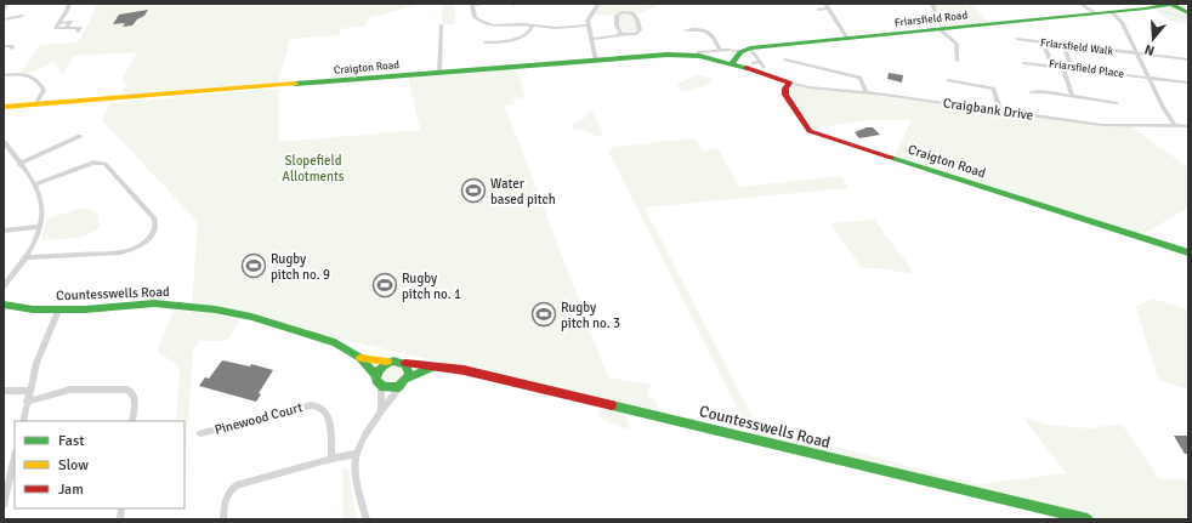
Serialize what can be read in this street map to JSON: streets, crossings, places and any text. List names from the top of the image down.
{
  "streets": {
    "street": [
      "Friarsfield Road",
      "Friarsfield Walk",
      "Craigton Road",
      "Friarsfield Place",
      "Craigbank Drive",
      "Countesswells Road",
      "Pinewood Court"
    ]
  },
  "crossings": [
    ["Craigton Road", "Craigbank Drive"]
  ],
  "parks": ["Slopefield Allotments"],
  "places": {
    "sports": [
      "Water based pitch",
      "Rugby pitch no. 9",
      "Rugby pitch no. 1",
      "Rugby pitch no. 3"
    ]
  },
  "legend": ["Fast", "Slow", "Jam"],
  "north": "bottom"
}
